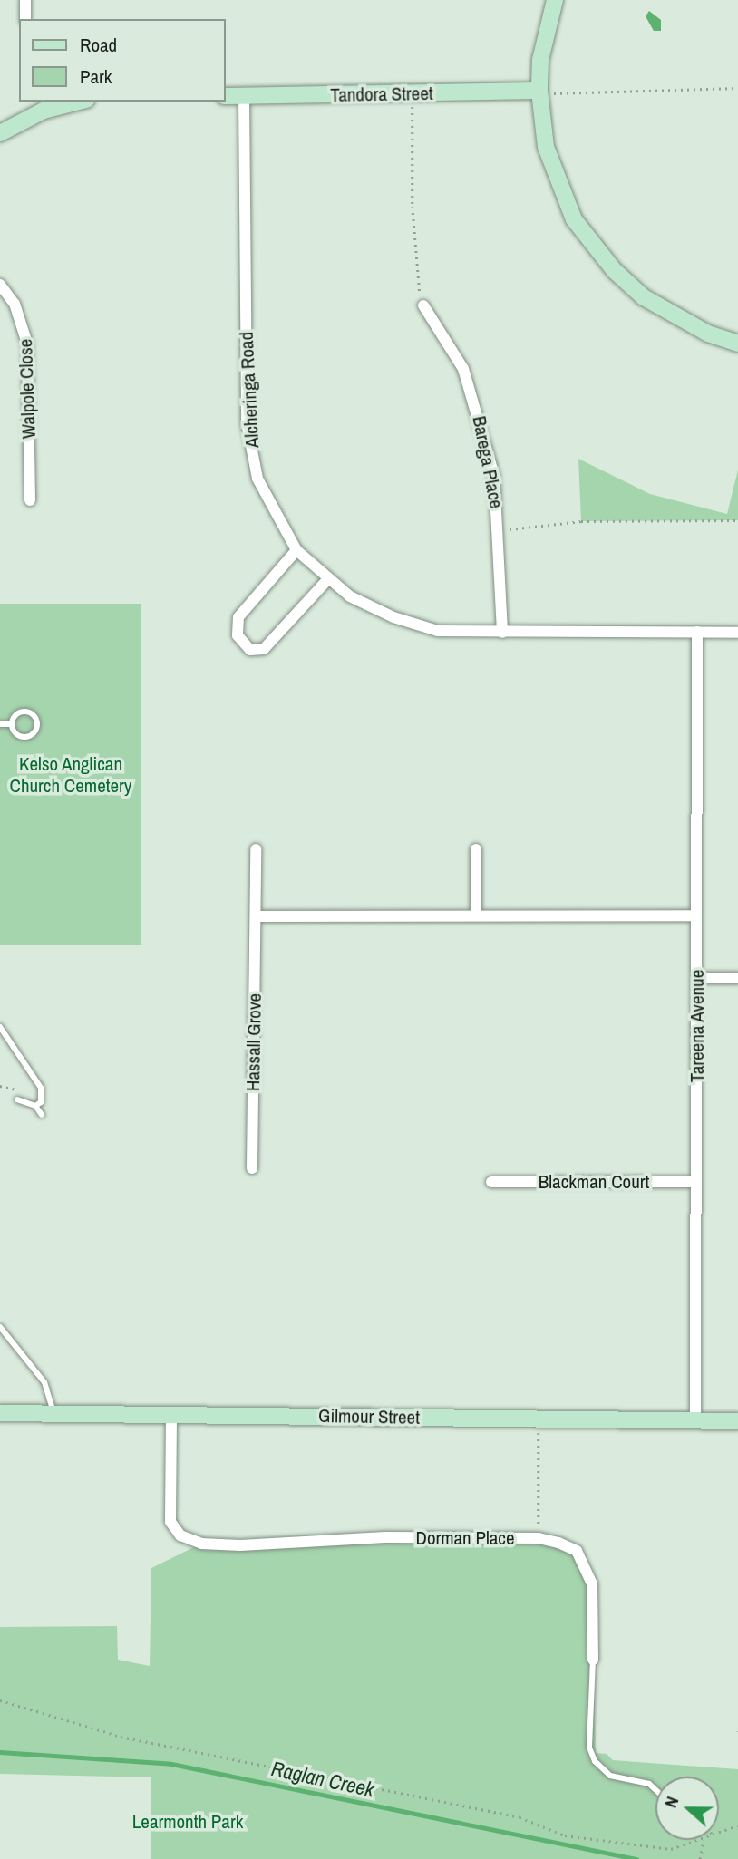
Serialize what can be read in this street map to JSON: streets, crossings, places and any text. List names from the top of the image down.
{
  "streets": {
    "street": [
      "Tandora Street",
      "Walpole Close",
      "Alcheringa Road",
      "Barega Place",
      "Tareena Avenue",
      "Hassall Grove",
      "Blackman Court",
      "Gilmour Street",
      "Dorman Place"
    ]
  },
  "crossings": [
    ["Tandora Street", "Alcheringa Road"],
    ["Alcheringa Road", "Barega Place"],
    ["Alcheringa Road", "Tareena Avenue"],
    ["Tareena Avenue", "Blackman Court"],
    ["Tareena Avenue", "Gilmour Street"],
    ["Gilmour Street", "Dorman Place"]
  ],
  "water": ["Raglan Creek"],
  "parks": ["Kelso Anglican Church Cemetery", "Learmonth Park"],
  "legend": ["Road", "Park"],
  "north": "left"
}
